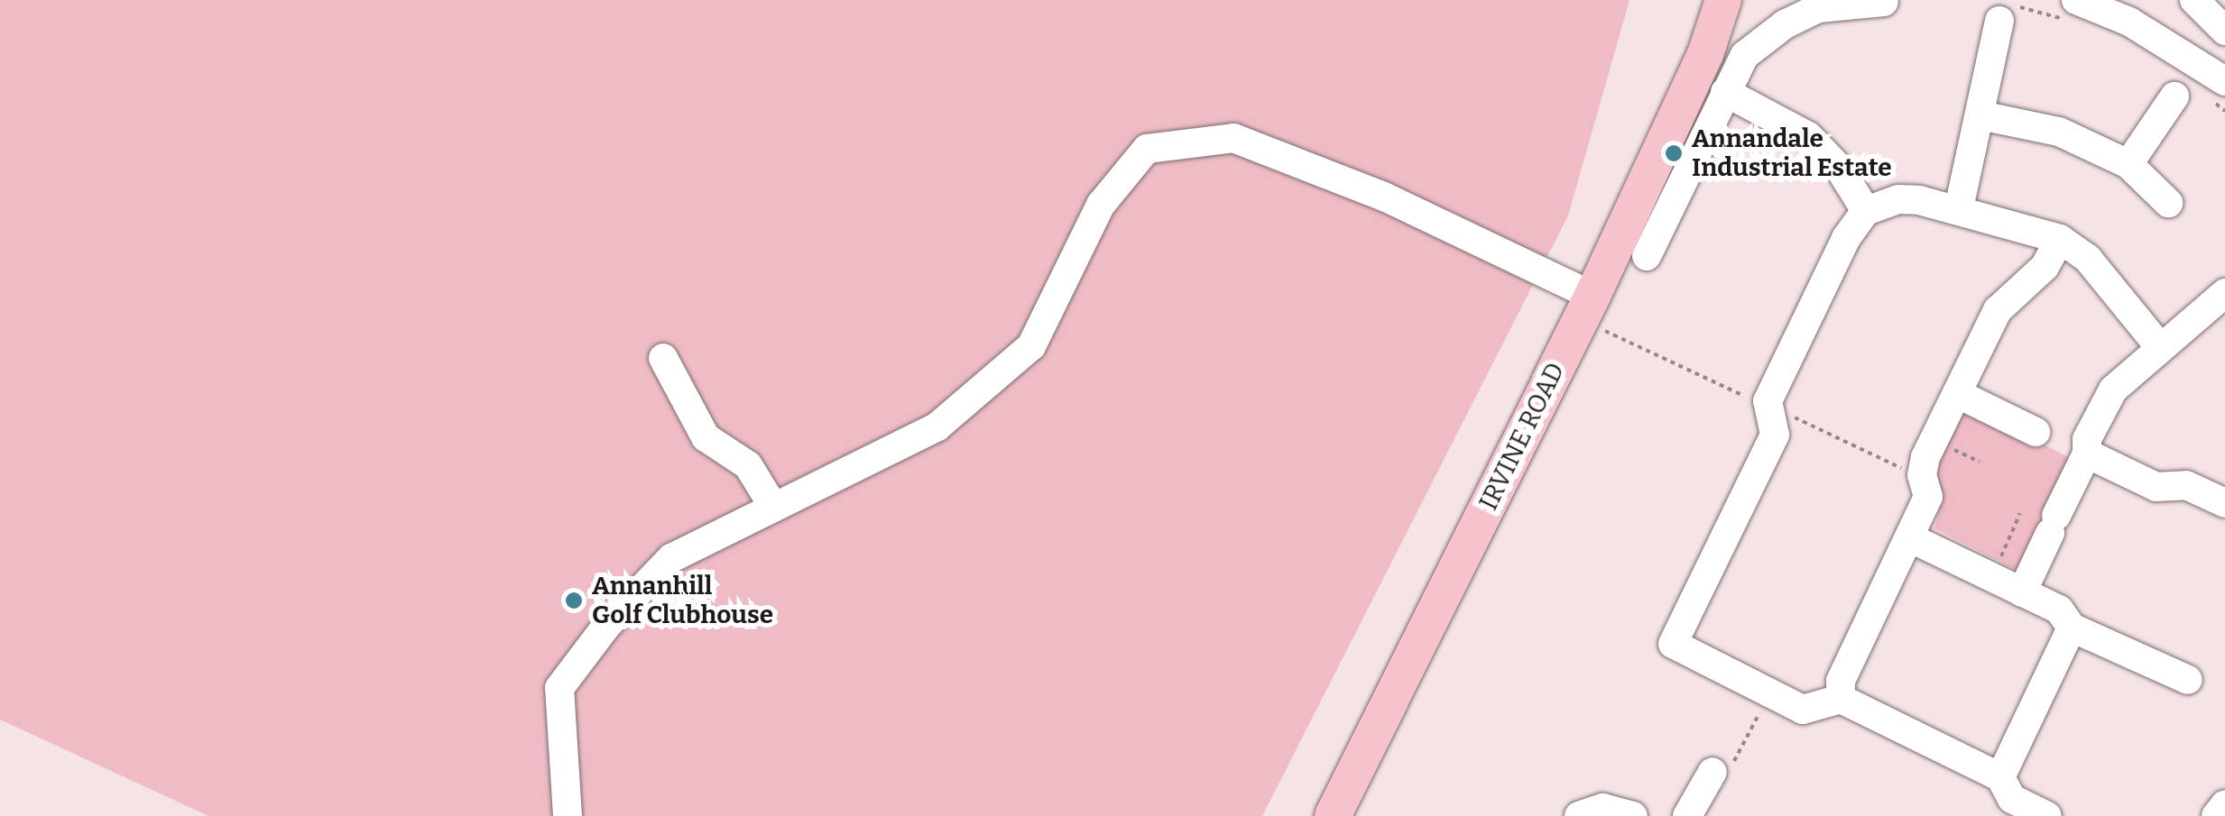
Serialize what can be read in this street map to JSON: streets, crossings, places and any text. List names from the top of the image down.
{
  "streets": {
    "main road": ["IRVINE ROAD"]
  },
  "places": ["Annandale Industrial Estate", "Annanhill Golf Clubhouse"]
}
